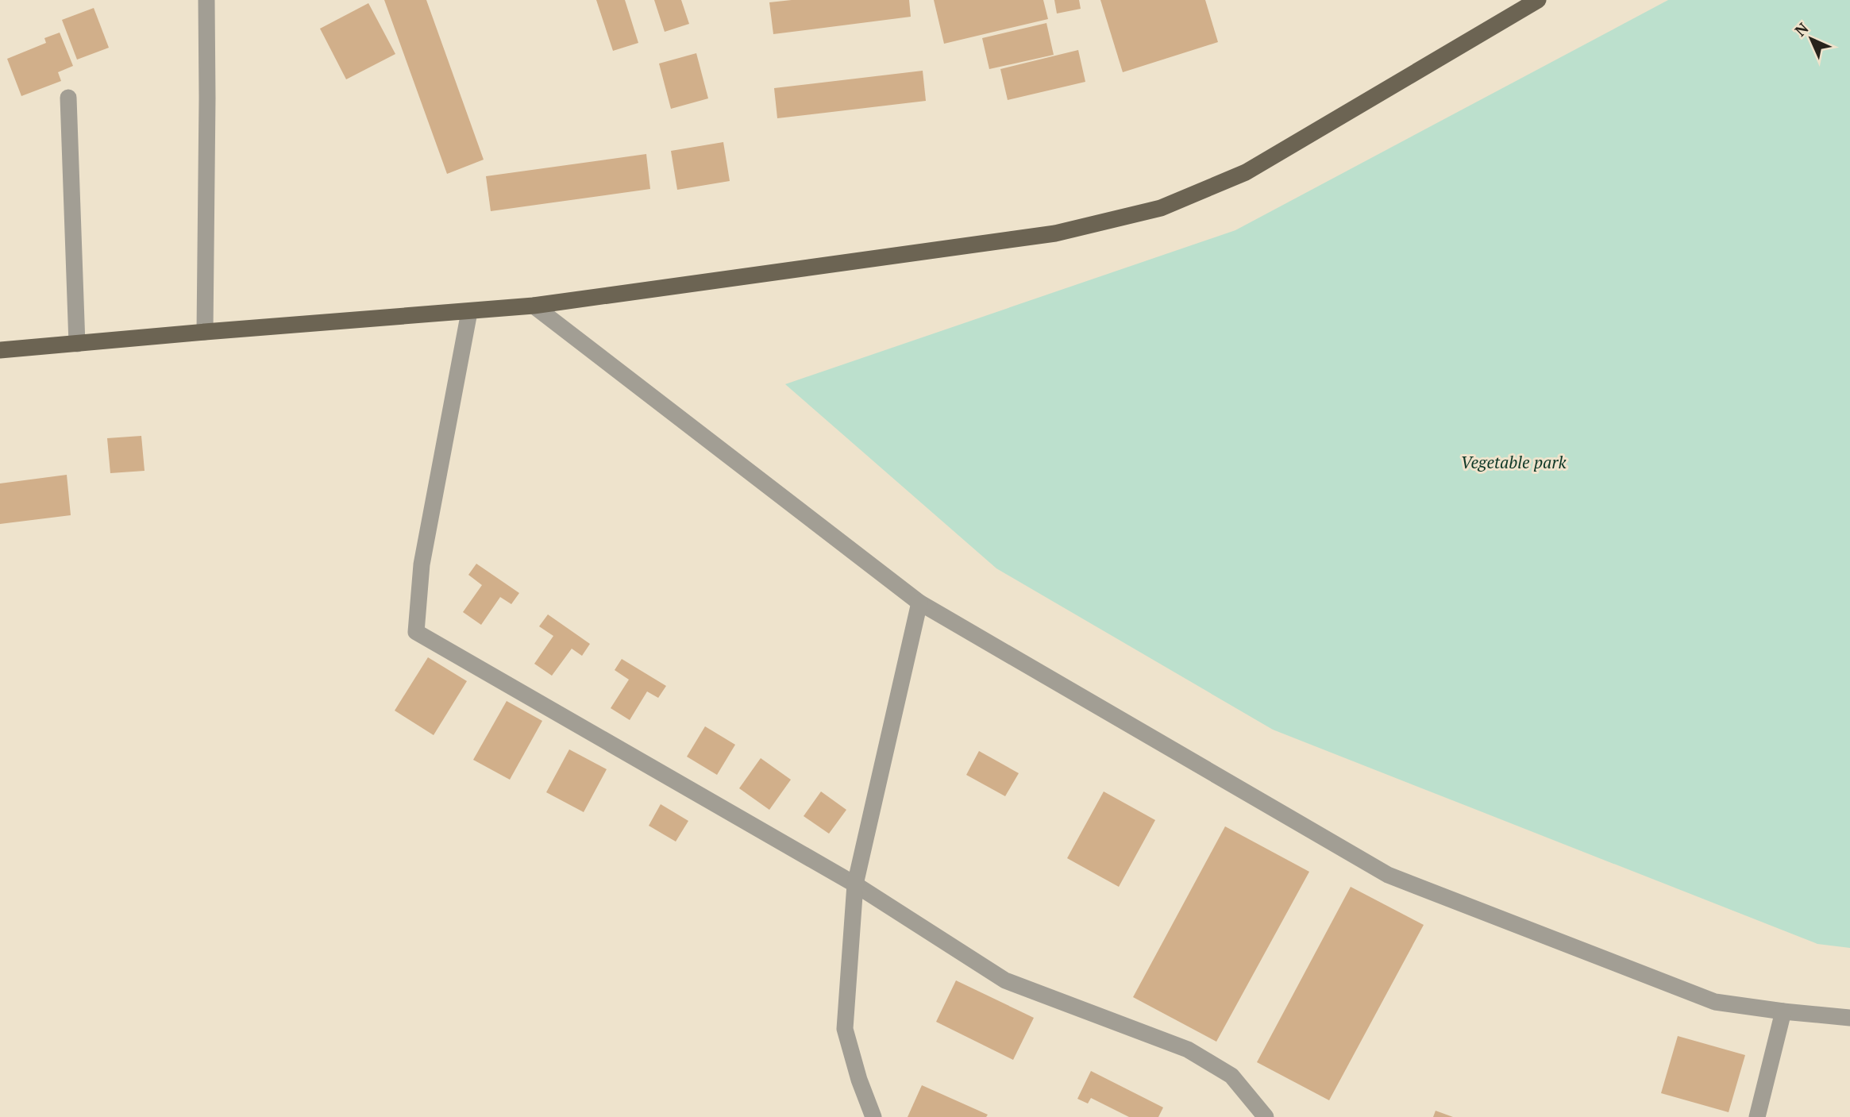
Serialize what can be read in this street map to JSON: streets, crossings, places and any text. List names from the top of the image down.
{
  "parks": ["Vegetable park"],
  "north": "top left"
}
